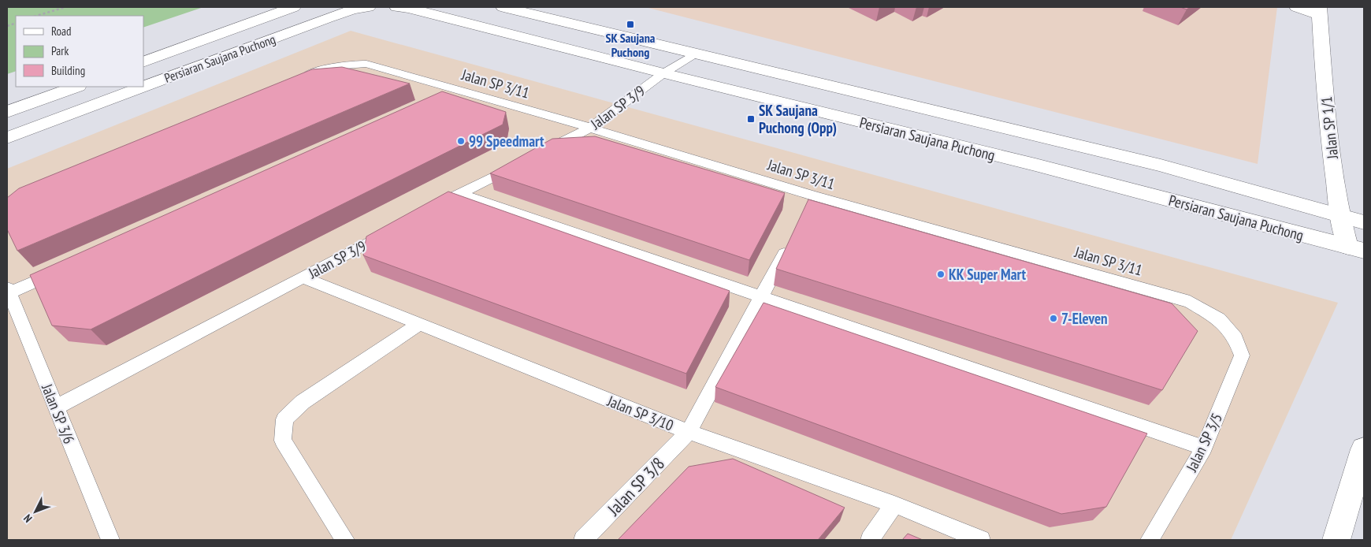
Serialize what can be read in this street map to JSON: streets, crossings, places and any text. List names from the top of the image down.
{
  "streets": {
    "street": ["Persiaran Saujana Puchong", "Jalan SP 1/1"],
    "lane": [
      "Jalan SP 3/11",
      "Jalan SP 3/9",
      "Jalan SP 3/10",
      "Jalan SP 3/6",
      "Jalan SP 3/5",
      "Jalan SP 3/8"
    ]
  },
  "crossings": [
    ["Persiaran Saujana Puchong", "Jalan SP 3/9"],
    ["Persiaran Saujana Puchong", "Jalan SP 1/1"],
    ["Jalan SP 3/11", "Jalan SP 3/9"],
    ["Jalan SP 3/11", "Jalan SP 3/5"],
    ["Jalan SP 3/9", "Jalan SP 3/10"],
    ["Jalan SP 3/9", "Jalan SP 3/6"],
    ["Jalan SP 3/10", "Jalan SP 3/8"]
  ],
  "places": {
    "transit": ["SK Saujana Puchong", "SK Saujana Puchong (Opp)"],
    "other": ["99 Speedmart", "KK Super Mart", "7-Eleven"]
  },
  "legend": ["Road", "Park", "Building"],
  "north": "bottom left"
}
